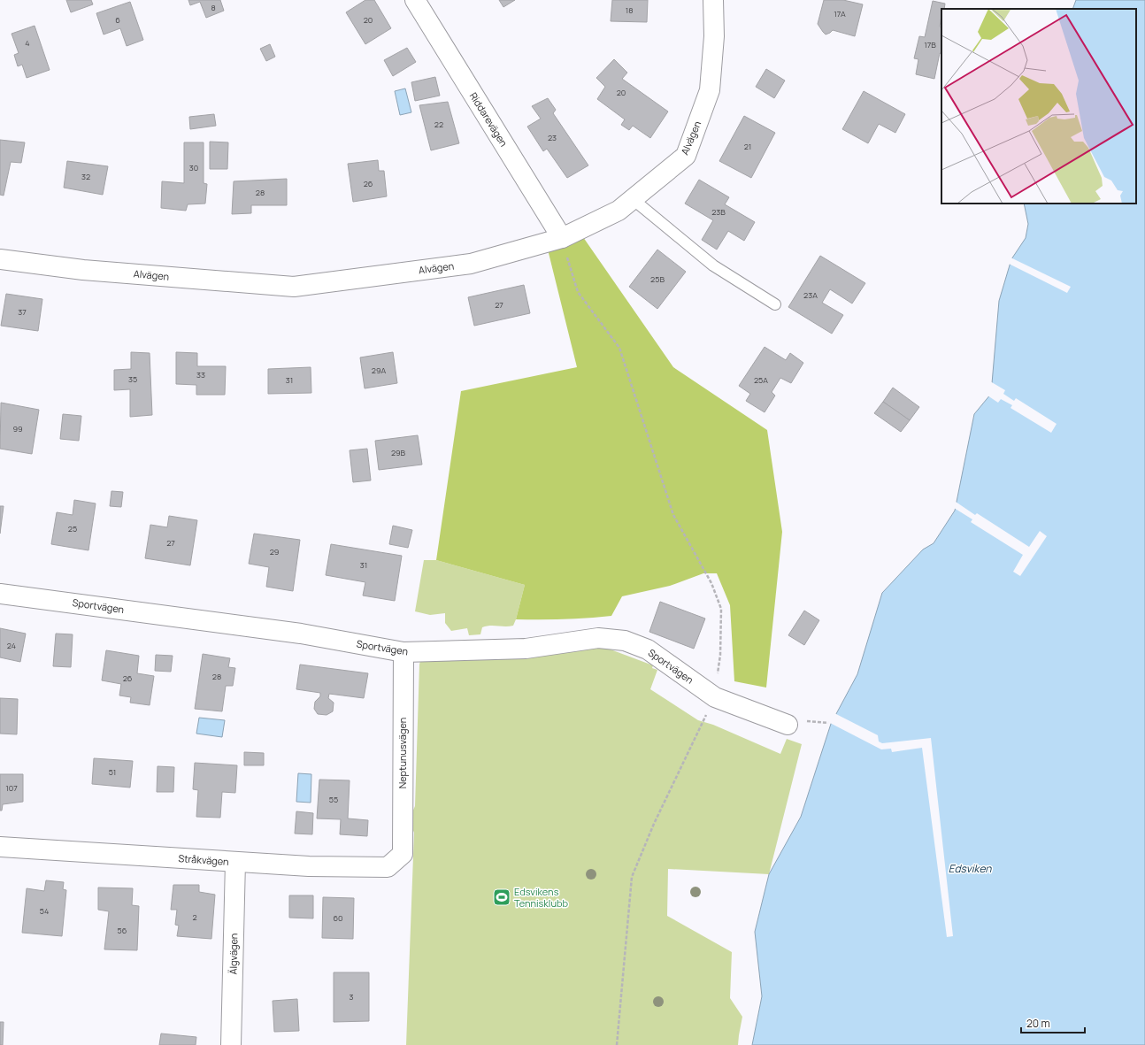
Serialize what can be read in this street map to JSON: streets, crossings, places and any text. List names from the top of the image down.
{
  "streets": {
    "street": [
      "Riddarevägen",
      "Alvägen",
      "Sportvägen",
      "Neptunusvägen",
      "Stråkvägen",
      "Älgvägen"
    ]
  },
  "crossings": [
    ["Riddarevägen", "Alvägen"],
    ["Sportvägen", "Neptunusvägen"],
    ["Neptunusvägen", "Stråkvägen"],
    ["Stråkvägen", "Älgvägen"]
  ],
  "water": ["Edsviken"],
  "places": {
    "sports": ["Edsvikens Tennisklubb"]
  },
  "house_numbers": [
    "8",
    "18",
    "17A",
    "6",
    "20",
    "4",
    "17B",
    "20",
    "22",
    "23",
    "21",
    "30",
    "32",
    "26",
    "28",
    "23B",
    "25B",
    "23A",
    "27",
    "37",
    "29A",
    "33",
    "35",
    "31",
    "25A",
    "99",
    "29B",
    "25",
    "27",
    "29",
    "31",
    "24",
    "28",
    "26",
    "51",
    "107",
    "55",
    "54",
    "2",
    "60",
    "56",
    "3"
  ],
  "scale_bar": "20 m"
}
